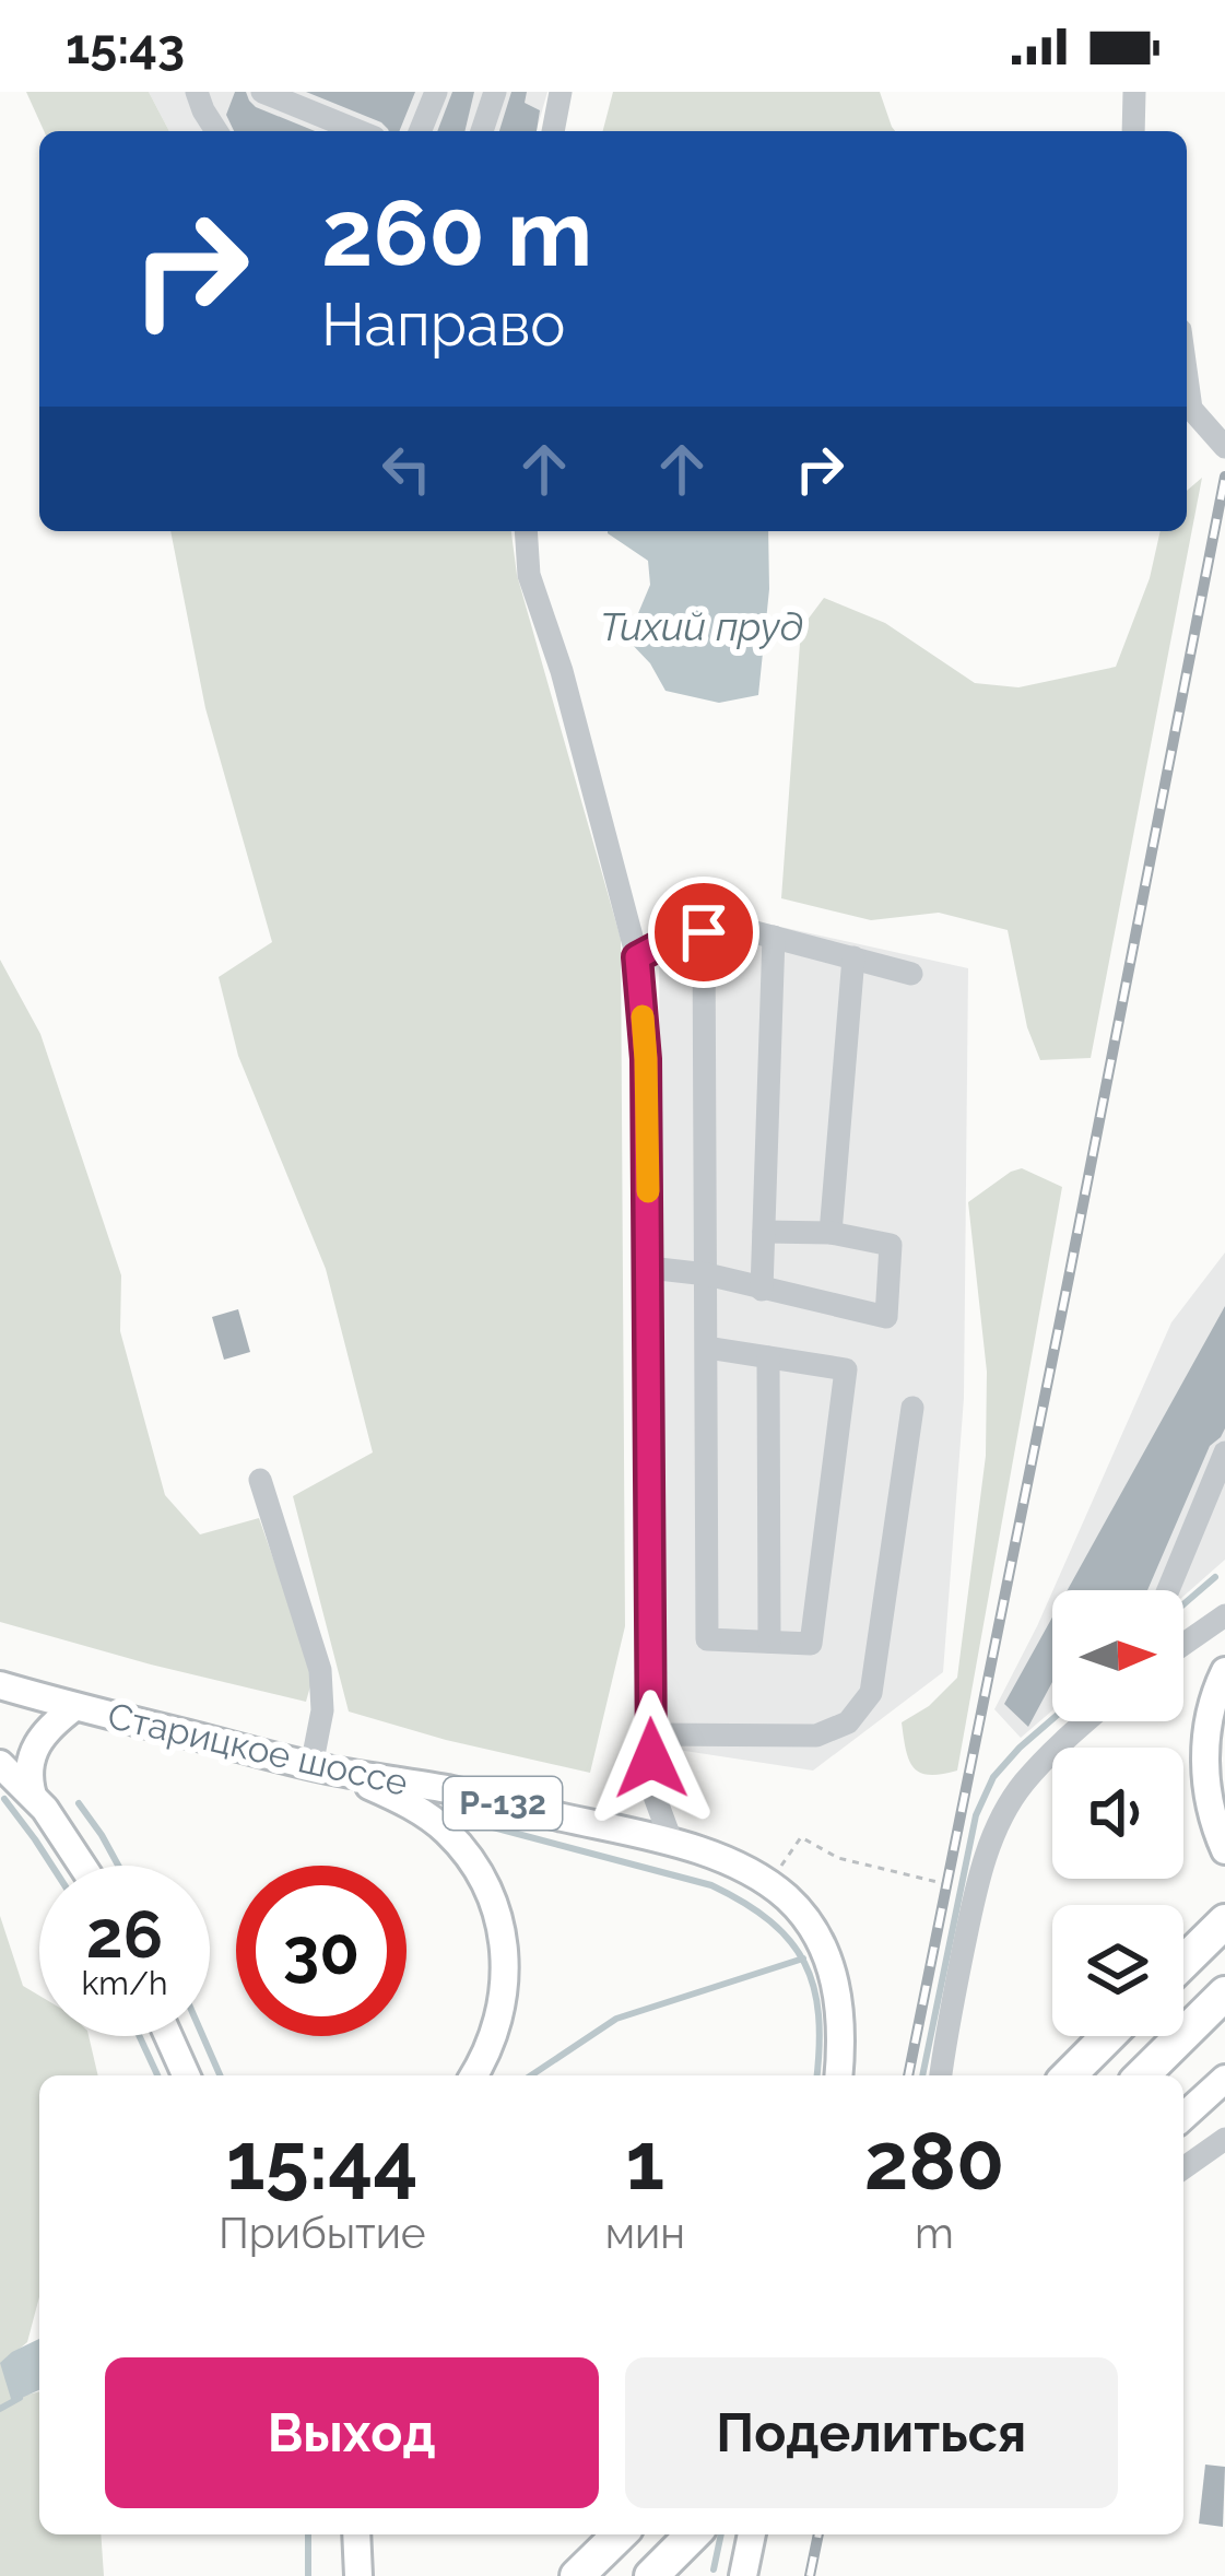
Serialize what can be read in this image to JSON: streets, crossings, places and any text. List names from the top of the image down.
{
  "streets": {
    "main road": ["Старицкое шоссе", "Р-132"]
  },
  "water": ["Тихий пруд"],
  "north": "right",
  "page": {
    "status": "15:43",
    "turn": ["260 m", "Направо"],
    "speed": "26 km/h",
    "limit": "30",
    "eta": [
      "15:44",
      "Прибытие",
      "1",
      "мин",
      "280",
      "m"
    ],
    "buttons": ["Выход", "Поделиться"]
  }
}
